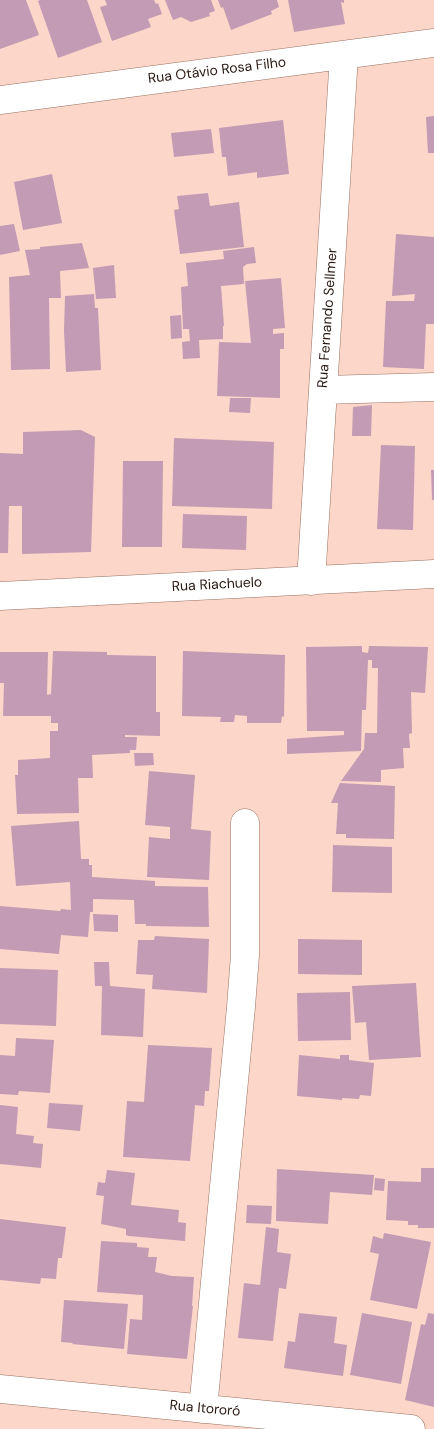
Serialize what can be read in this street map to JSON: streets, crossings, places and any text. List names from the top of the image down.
{
  "streets": {
    "street": [
      "Rua Otávio Rosa Filho",
      "Rua Fernando Sellmer",
      "Rua Riachuelo",
      "Rua Itororó"
    ]
  },
  "crossings": [
    ["Rua Otávio Rosa Filho", "Rua Fernando Sellmer"],
    ["Rua Fernando Sellmer", "Rua Riachuelo"]
  ]
}
